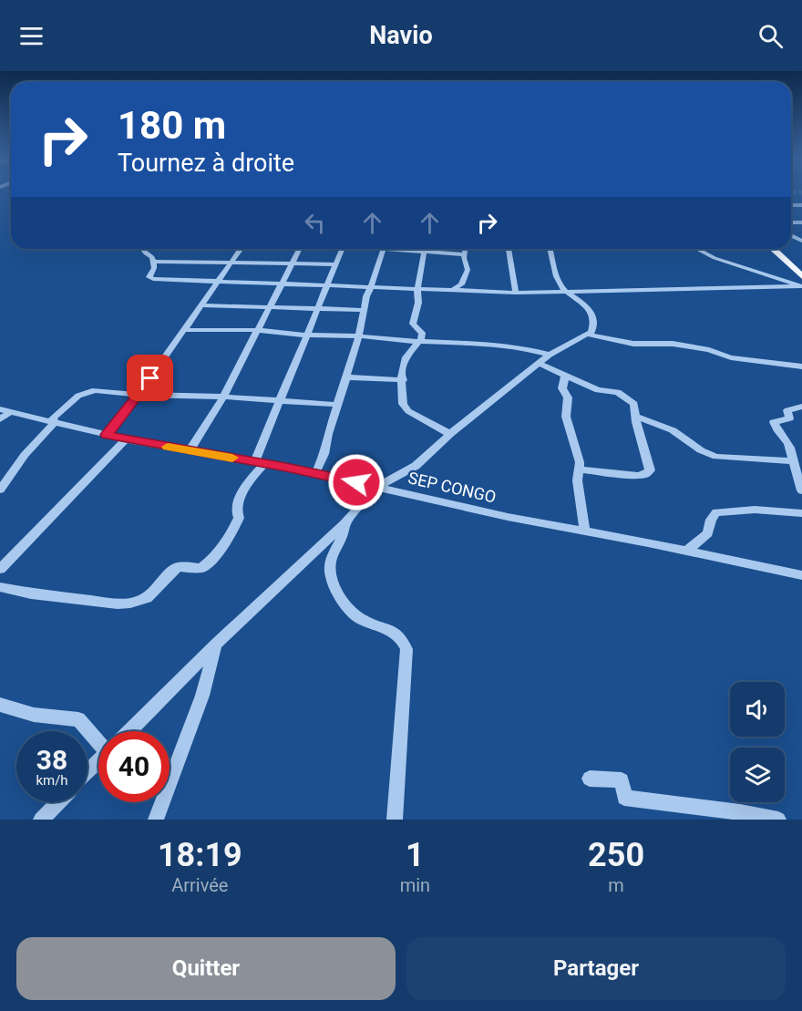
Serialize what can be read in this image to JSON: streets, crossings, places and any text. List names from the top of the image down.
{
  "streets": {
    "street": ["SEP CONGO"]
  },
  "page": {
    "header": "Navio",
    "turn": ["180 m", "Tournez à droite"],
    "speed": "38 km/h",
    "limit": "40",
    "eta": [
      "18:19",
      "Arrivée",
      "1",
      "min",
      "250",
      "m"
    ],
    "buttons": ["Quitter", "Partager"]
  }
}
